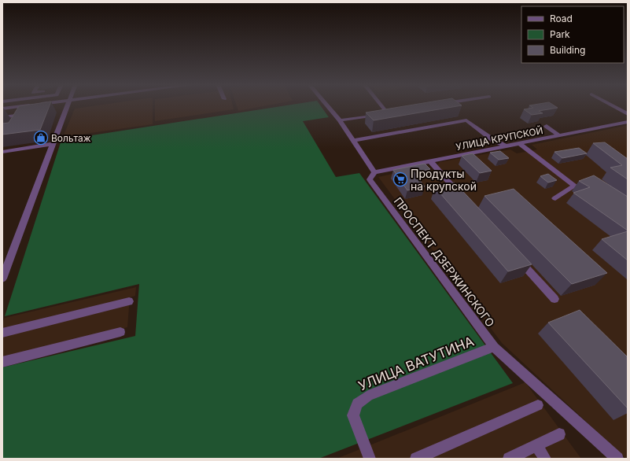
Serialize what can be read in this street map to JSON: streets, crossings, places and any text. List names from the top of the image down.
{
  "streets": {
    "street": ["УЛИЦА КРУПСКОЙ", "ПРОСПЕКТ ДЗЕРЖИНСКОГО", "УЛИЦА ВАТУТИНА"]
  },
  "crossings": [
    ["УЛИЦА КРУПСКОЙ", "ПРОСПЕКТ ДЗЕРЖИНСКОГО"],
    ["ПРОСПЕКТ ДЗЕРЖИНСКОГО", "УЛИЦА ВАТУТИНА"]
  ],
  "places": {
    "shop": ["Вольтаж"],
    "supermarket": ["Продукты на крупской"]
  },
  "legend": ["Road", "Park", "Building"]
}
